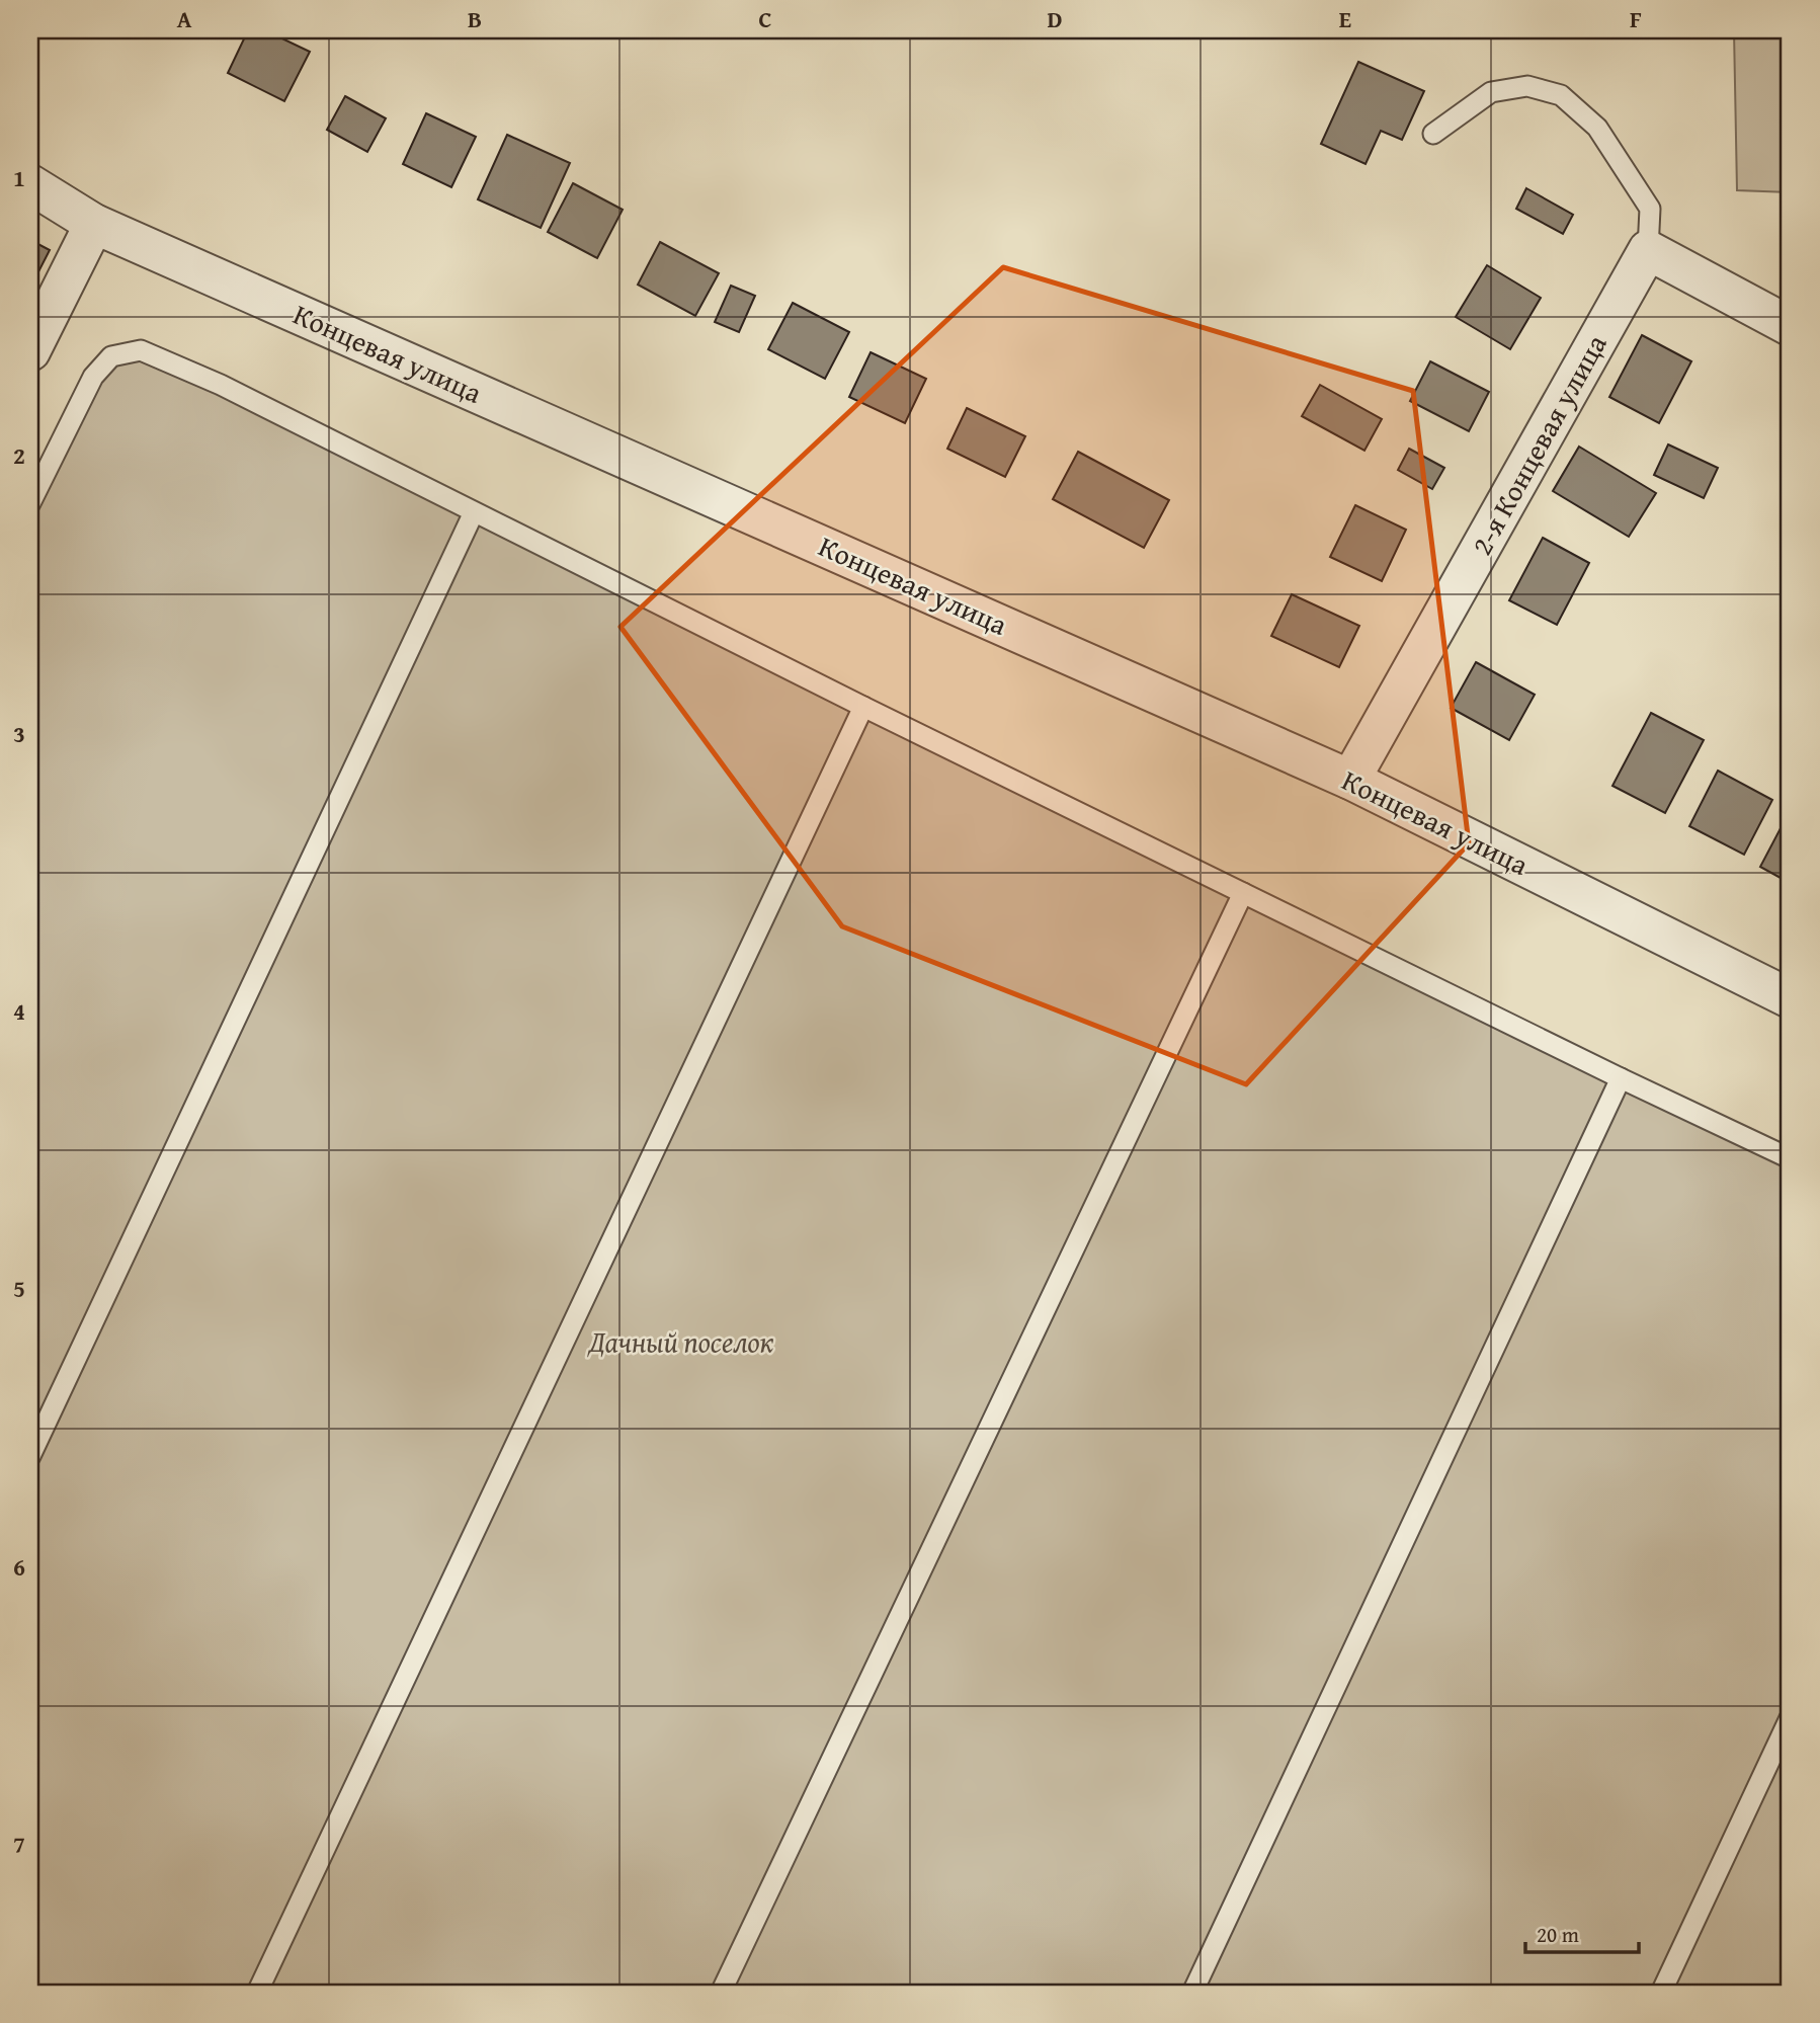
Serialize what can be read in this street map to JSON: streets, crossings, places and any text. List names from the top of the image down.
{
  "streets": {
    "street": ["Концевая улица", "2-я Концевая улица"]
  },
  "crossings": [
    ["Концевая улица", "2-я Концевая улица"]
  ],
  "parks": ["Дачный поселок"],
  "scale_bar": "20 m",
  "grid": {
    "columns": [
      "A",
      "B",
      "C",
      "D",
      "E",
      "F"
    ],
    "rows": [
      "1",
      "2",
      "3",
      "4",
      "5",
      "6",
      "7"
    ]
  }
}
